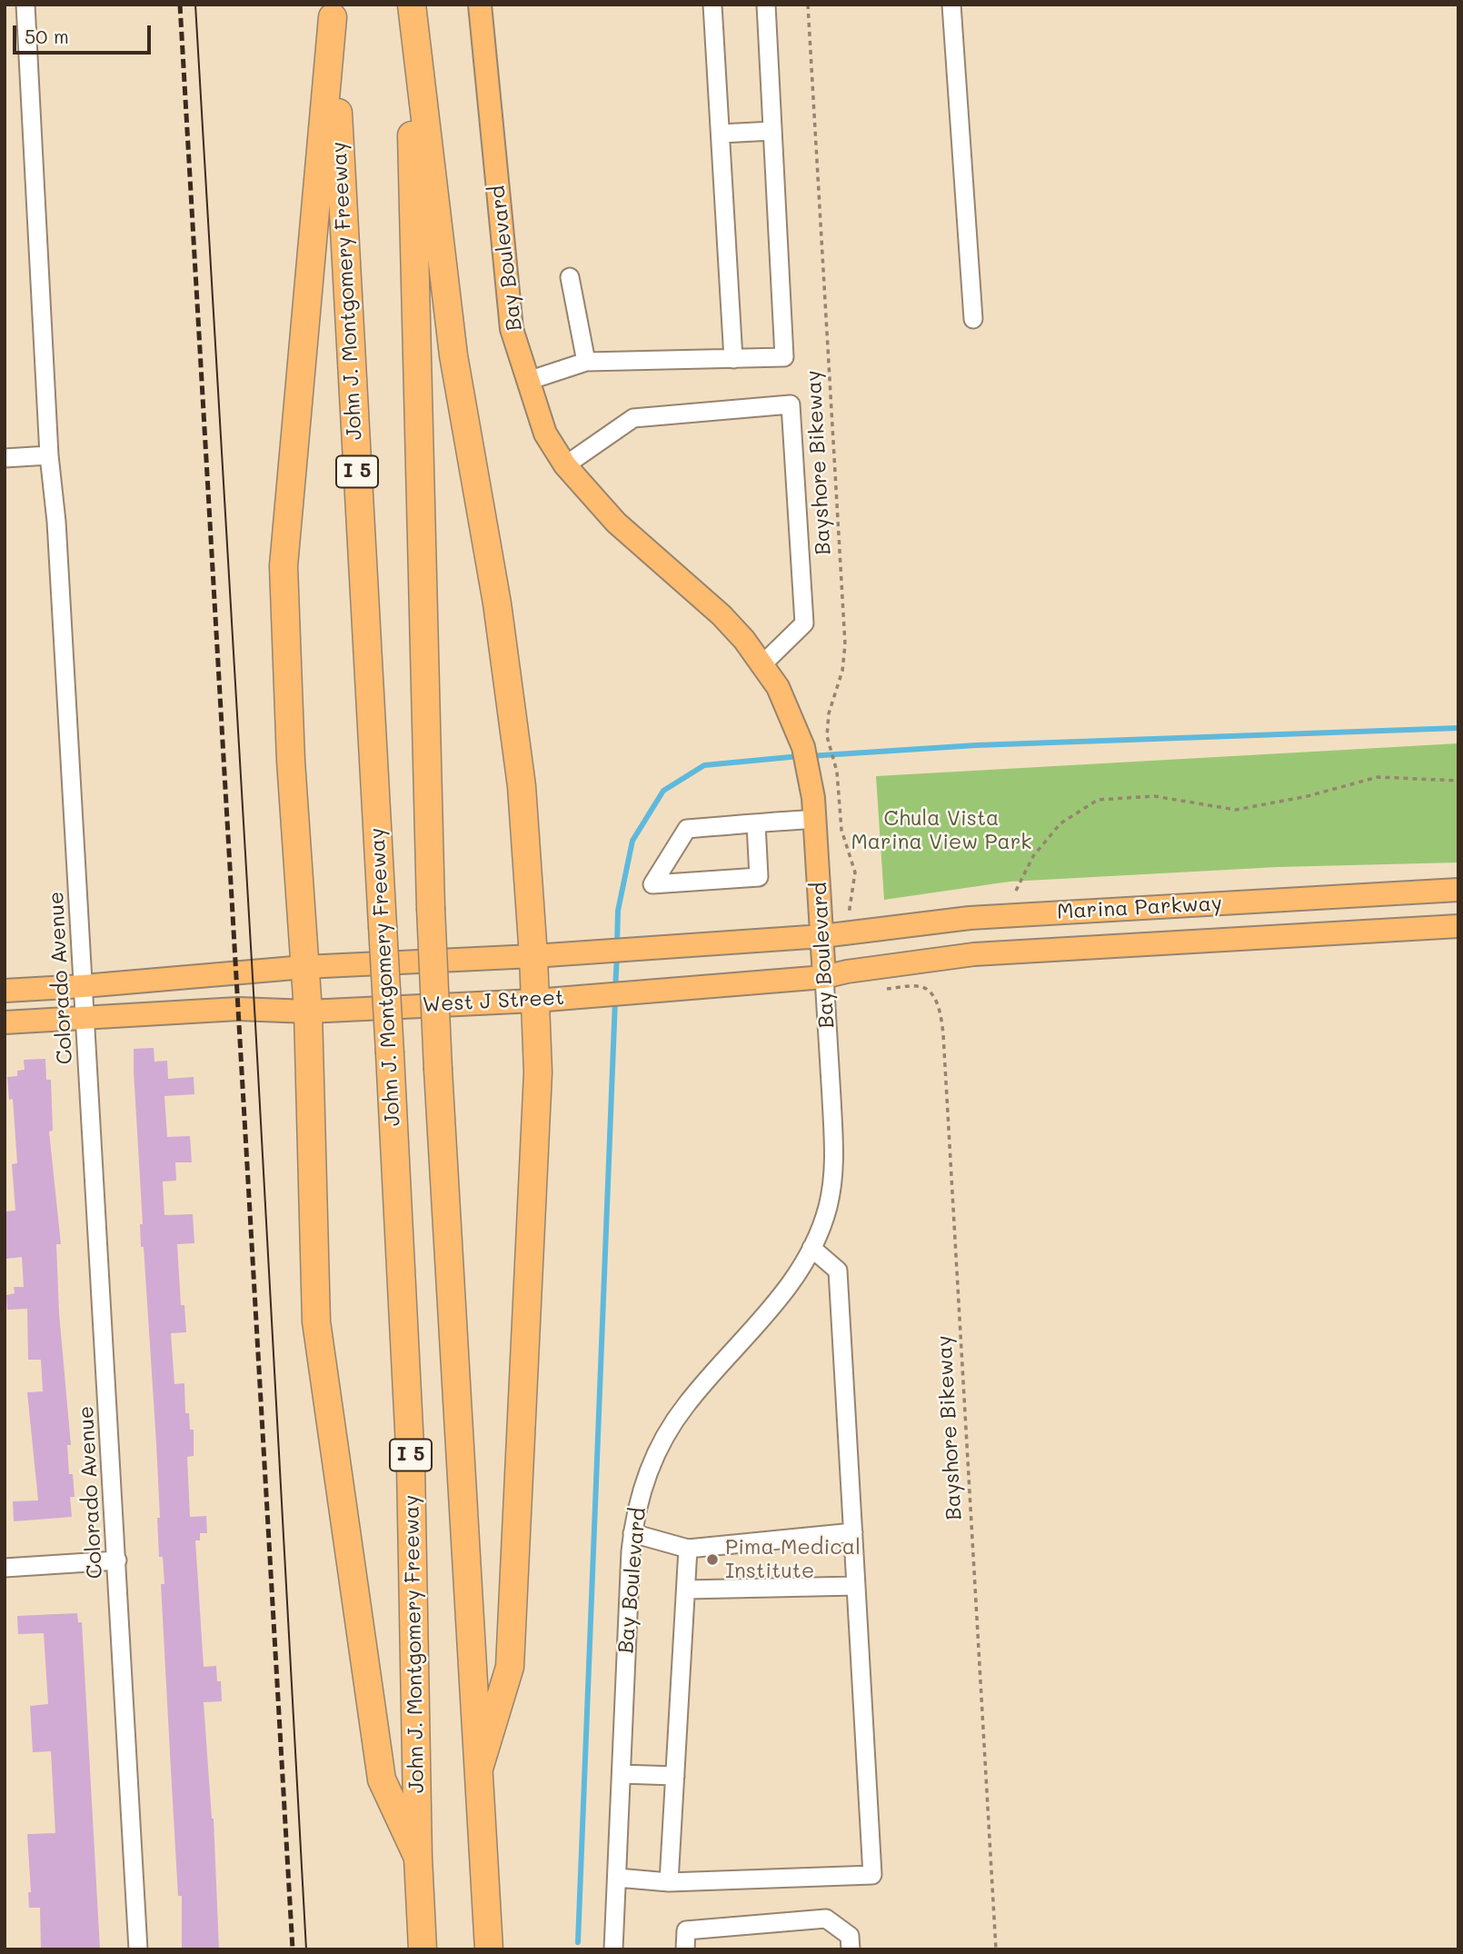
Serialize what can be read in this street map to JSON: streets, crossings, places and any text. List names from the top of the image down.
{
  "streets": {
    "highway": ["John J. Montgomery Freeway", "I 5"],
    "main road": ["Bay Boulevard", "Marina Parkway", "West J Street"],
    "street": ["Colorado Avenue"],
    "path": ["Bayshore Bikeway"]
  },
  "crossings": [
    ["Bay Boulevard", "Marina Parkway"],
    ["Bay Boulevard", "West J Street"],
    ["Marina Parkway", "West J Street"],
    ["Colorado Avenue", "West J Street"]
  ],
  "parks": ["Chula Vista Marina View Park"],
  "places": ["Pima Medical Institute"],
  "scale_bar": "50 m"
}
